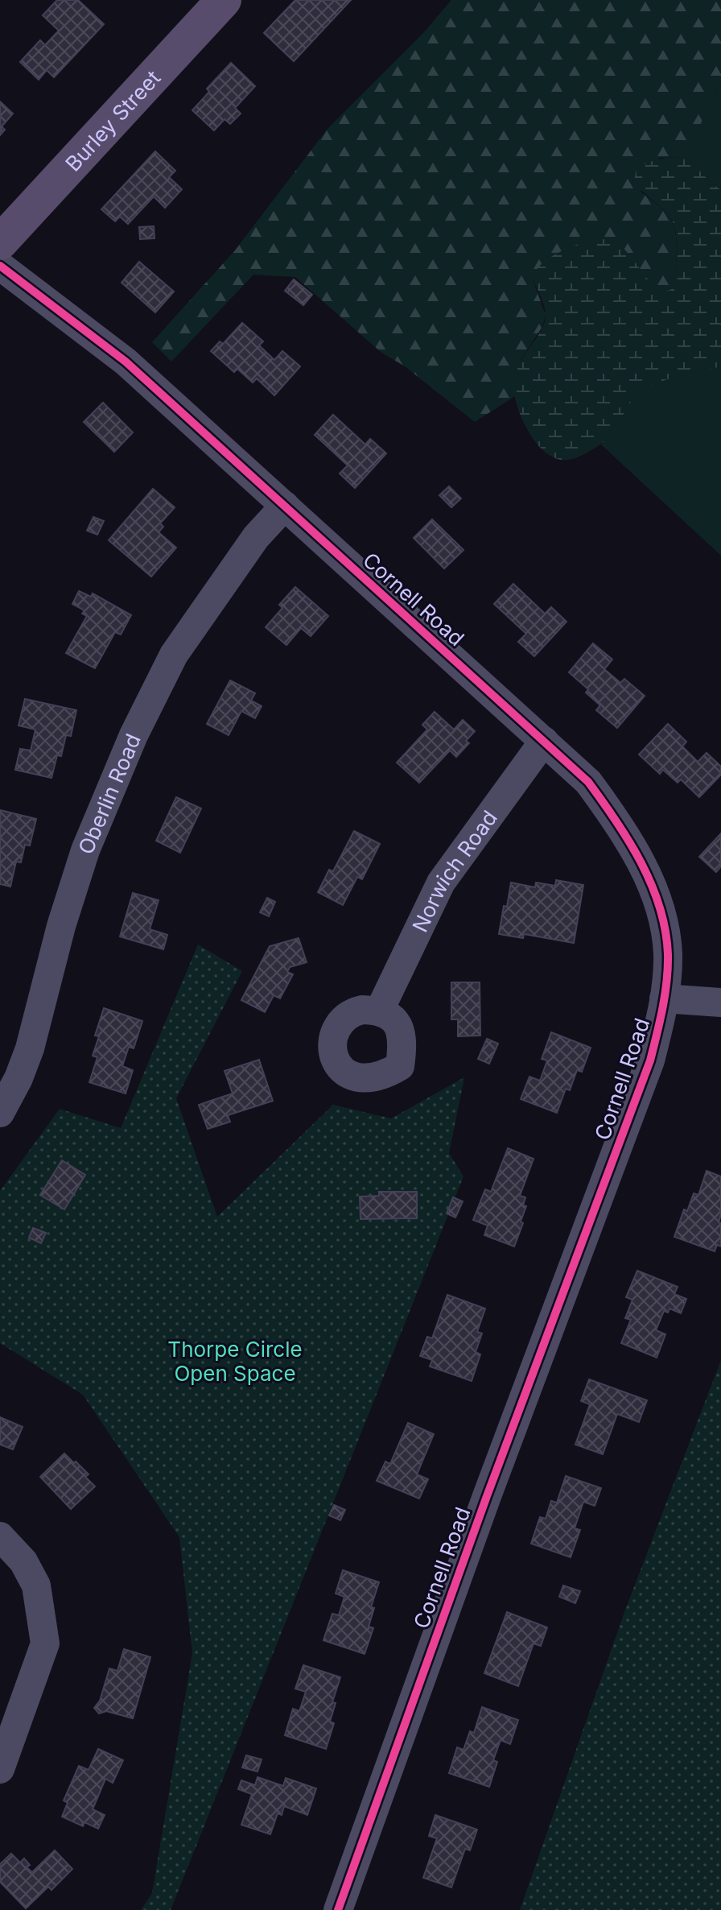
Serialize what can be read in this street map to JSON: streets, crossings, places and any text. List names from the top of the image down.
{
  "streets": {
    "main road": ["Burley Street"],
    "street": ["Cornell Road", "Oberlin Road", "Norwich Road"]
  },
  "crossings": [
    ["Cornell Road", "Oberlin Road"],
    ["Cornell Road", "Norwich Road"]
  ],
  "parks": ["Thorpe Circle Open Space"]
}
